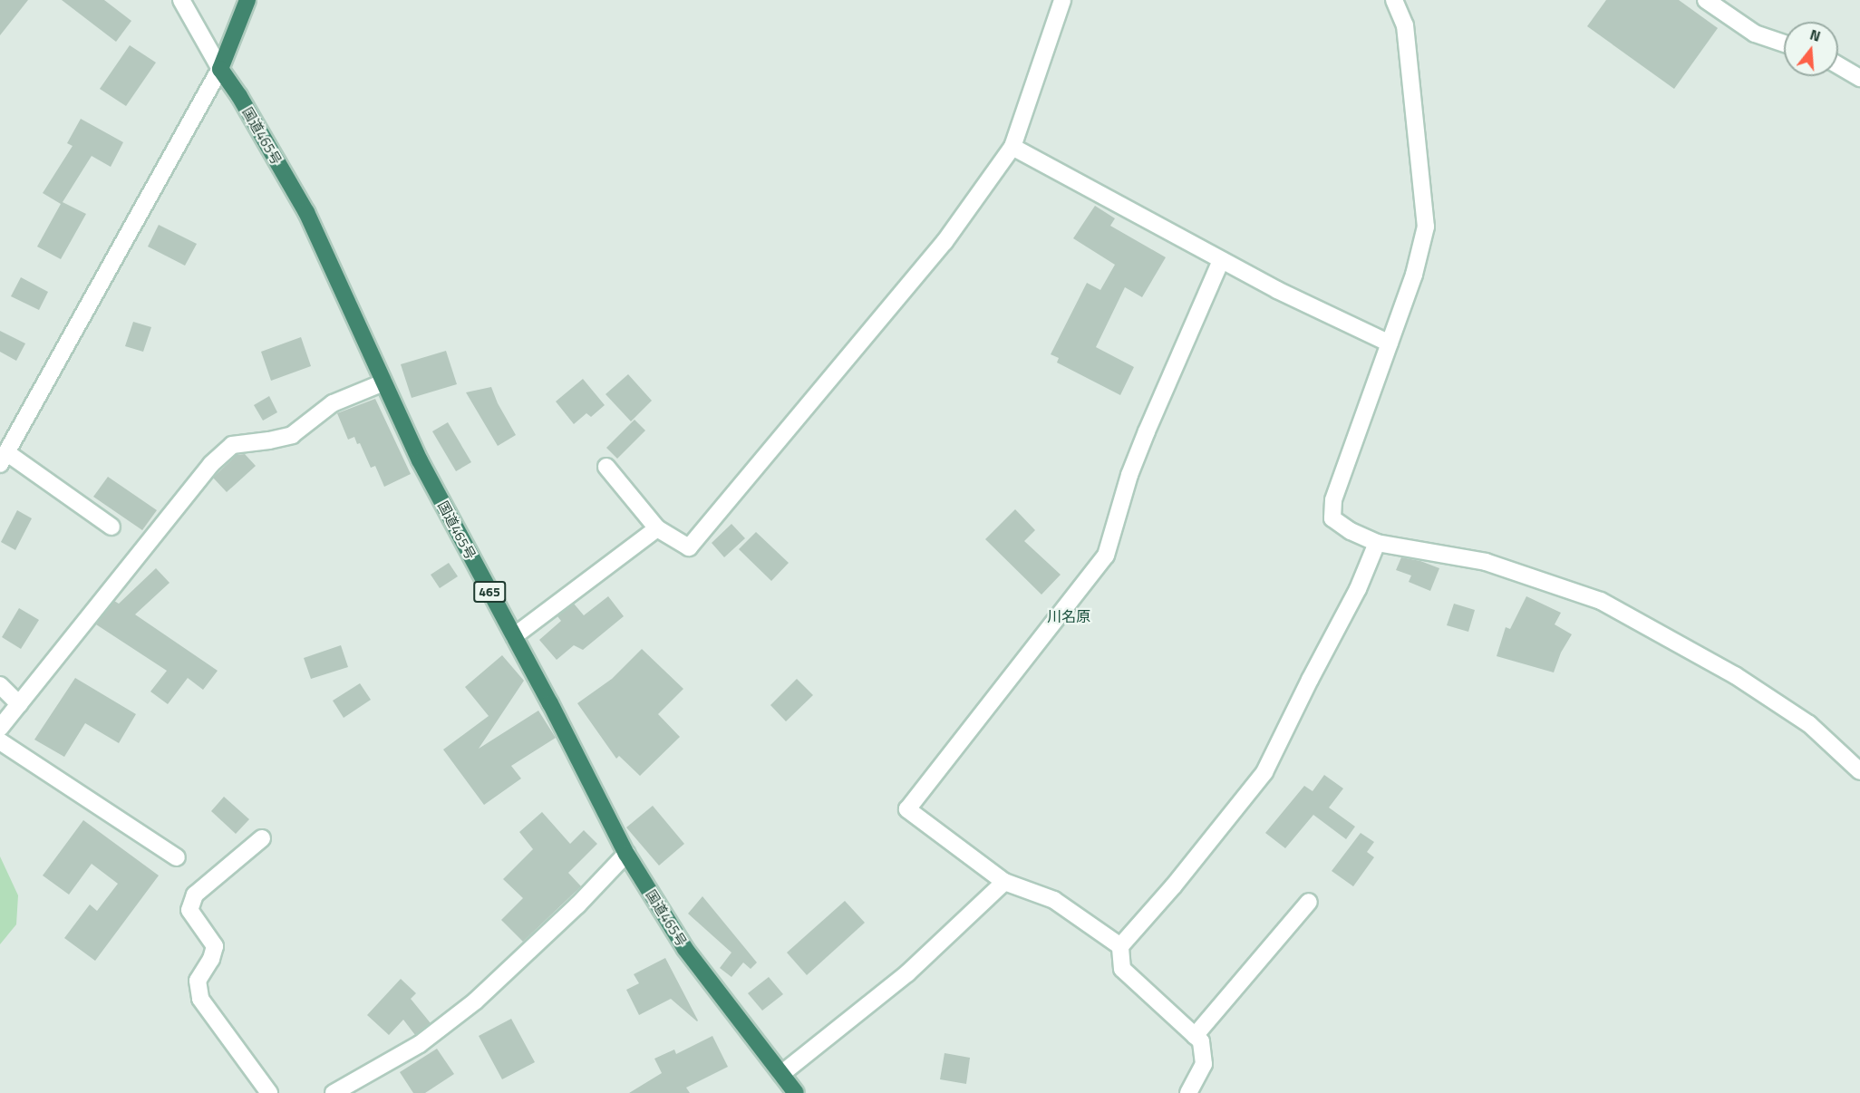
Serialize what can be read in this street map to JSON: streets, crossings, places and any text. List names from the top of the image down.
{
  "streets": {
    "highway": ["国道465号", "465"]
  },
  "districts": ["川名原"],
  "north": "top"
}
